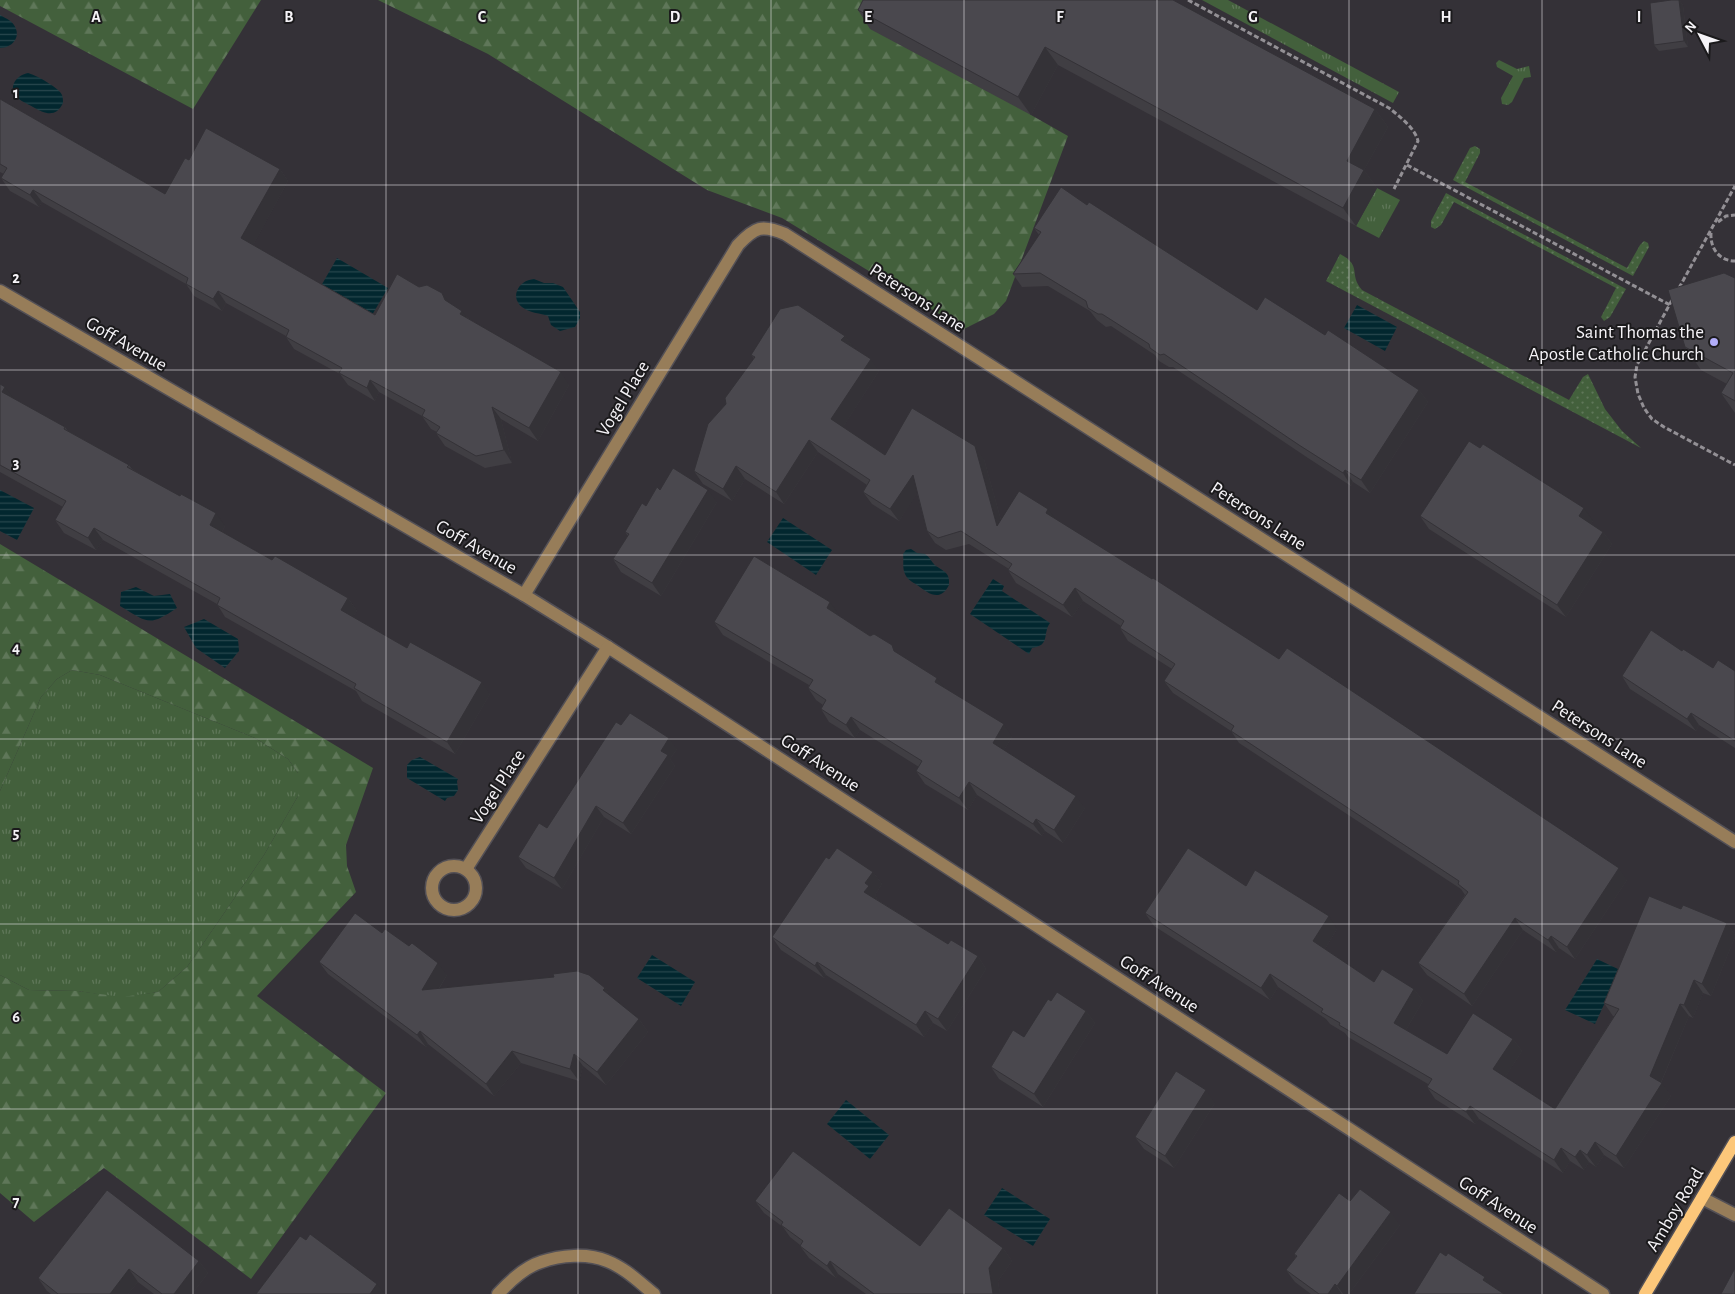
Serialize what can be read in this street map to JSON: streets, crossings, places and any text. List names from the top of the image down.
{
  "streets": {
    "main road": ["Amboy Road"],
    "street": ["Petersons Lane", "Goff Avenue", "Vogel Place"]
  },
  "crossings": [
    ["Petersons Lane", "Vogel Place"],
    ["Goff Avenue", "Vogel Place"]
  ],
  "places": ["Saint Thomas the Apostle Catholic Church"],
  "north": "top left",
  "grid": {
    "columns": [
      "A",
      "B",
      "C",
      "D",
      "E",
      "F",
      "G",
      "H",
      "I"
    ],
    "rows": [
      "1",
      "2",
      "3",
      "4",
      "5",
      "6",
      "7"
    ]
  }
}
